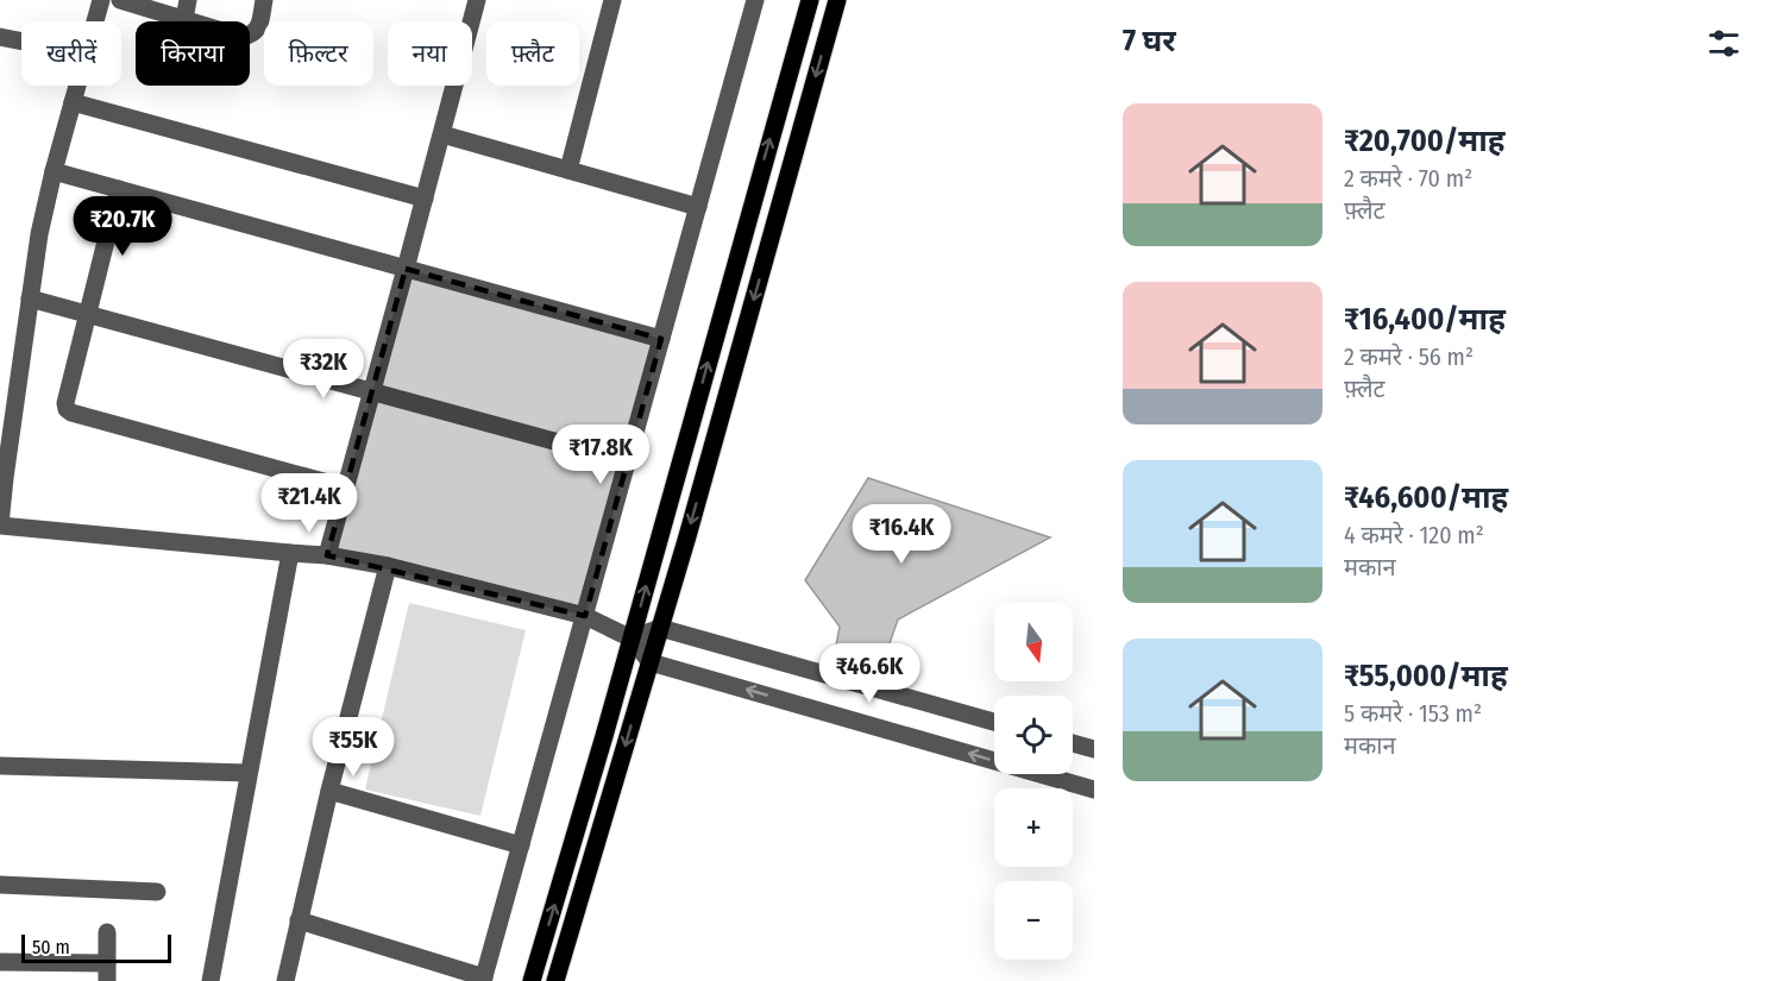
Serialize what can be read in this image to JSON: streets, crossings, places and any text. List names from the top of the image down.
{
  "scale_bar": "50 m",
  "north": "bottom",
  "page": {
    "heading": "7 घर",
    "chip": [
      "खरीदें",
      "किराया",
      "फ़िल्टर",
      "नया",
      "फ़्लैट"
    ],
    "list": [
      {
        "name": "₹20,700/माह",
        "note": "2 कमरे · 70 m² · फ़्लैट"
      },
      {
        "name": "₹16,400/माह",
        "note": "2 कमरे · 56 m² · फ़्लैट"
      },
      {
        "name": "₹46,600/माह",
        "note": "4 कमरे · 120 m² · मकान"
      },
      {
        "name": "₹55,000/माह",
        "note": "5 कमरे · 153 m² · मकान"
      }
    ],
    "price": [
      "₹20.7K",
      "₹32K",
      "₹17.8K",
      "₹21.4K",
      "₹16.4K",
      "₹46.6K",
      "₹55K"
    ],
    "map_buttons": ["+", "−"],
    "scale": "50 m"
  }
}
